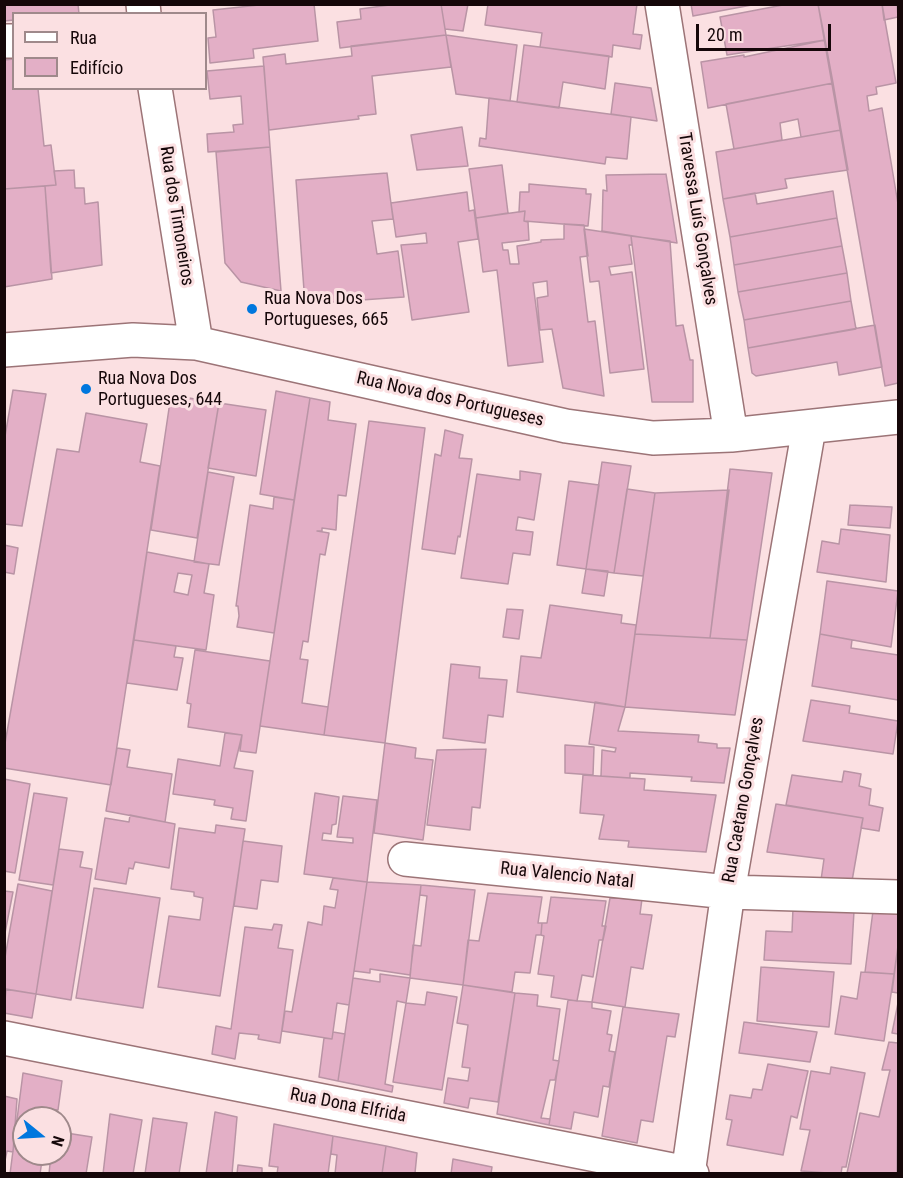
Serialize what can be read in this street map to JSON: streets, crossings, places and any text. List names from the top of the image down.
{
  "streets": {
    "street": [
      "Rua dos Timoneiros",
      "Travessa Luís Gonçalves",
      "Rua Nova dos Portugueses",
      "Rua Caetano Gonçalves",
      "Rua Valencio Natal",
      "Rua Dona Elfrida"
    ]
  },
  "crossings": [
    ["Rua dos Timoneiros", "Rua Nova dos Portugueses"],
    ["Travessa Luís Gonçalves", "Rua Nova dos Portugueses"],
    ["Rua Nova dos Portugueses", "Rua Caetano Gonçalves"],
    ["Rua Caetano Gonçalves", "Rua Valencio Natal"],
    ["Rua Caetano Gonçalves", "Rua Dona Elfrida"]
  ],
  "places": ["Rua Nova Dos Portugueses, 665", "Rua Nova Dos Portugueses, 644"],
  "legend": ["Rua", "Edifício"],
  "scale_bar": "20 m",
  "north": "right"
}
